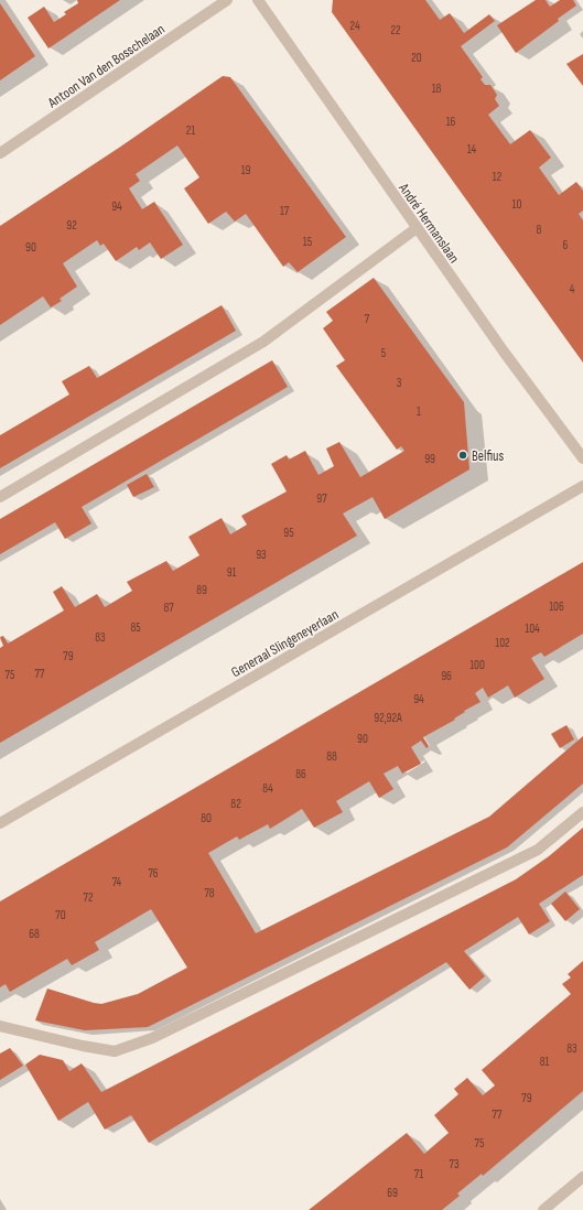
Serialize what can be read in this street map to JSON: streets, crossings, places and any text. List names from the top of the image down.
{
  "streets": {
    "street": ["Antoon Van den Bosschelaan", "André Hermanslaan", "Generaal Slingeneyerlaan"]
  },
  "places": ["Belfius"],
  "house_numbers": [
    "24",
    "22",
    "20",
    "18",
    "16",
    "21",
    "14",
    "19",
    "12",
    "10",
    "94",
    "17",
    "92",
    "8",
    "15",
    "6",
    "90",
    "4",
    "7",
    "5",
    "3",
    "1",
    "99",
    "97",
    "95",
    "93",
    "91",
    "89",
    "106",
    "87",
    "85",
    "104",
    "83",
    "102",
    "79",
    "100",
    "77",
    "75",
    "96",
    "94",
    "92,92A",
    "90",
    "88",
    "86",
    "84",
    "82",
    "80",
    "76",
    "74",
    "78",
    "72",
    "70",
    "68",
    "83",
    "81",
    "79",
    "77",
    "75",
    "73",
    "71",
    "69"
  ]
}
